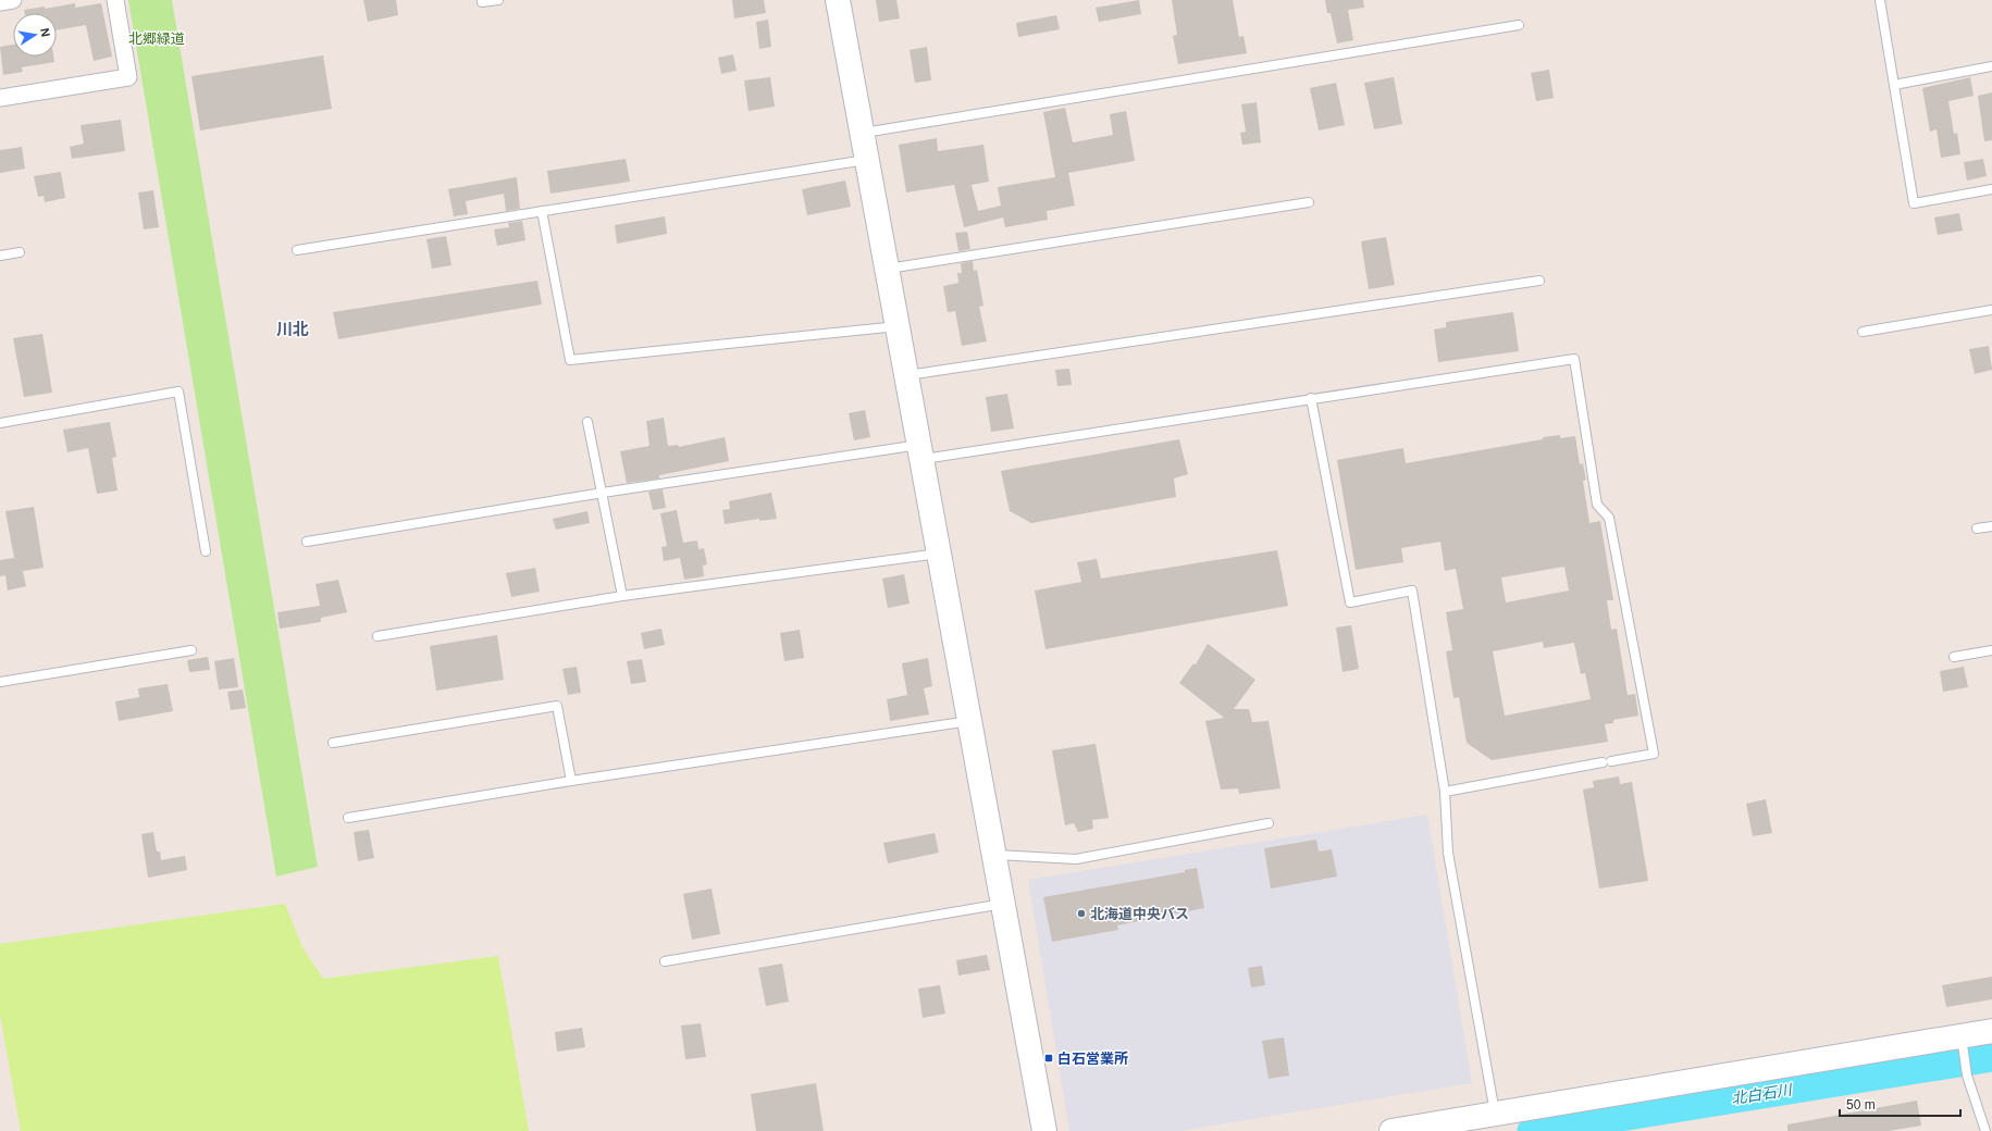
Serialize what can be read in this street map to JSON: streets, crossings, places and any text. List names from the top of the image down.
{
  "districts": ["川北"],
  "water": ["北白石川"],
  "parks": ["北郷緑道"],
  "places": {
    "other": ["北海道中央バス"],
    "transit": ["白石営業所"]
  },
  "scale_bar": "50 m",
  "north": "right"
}
